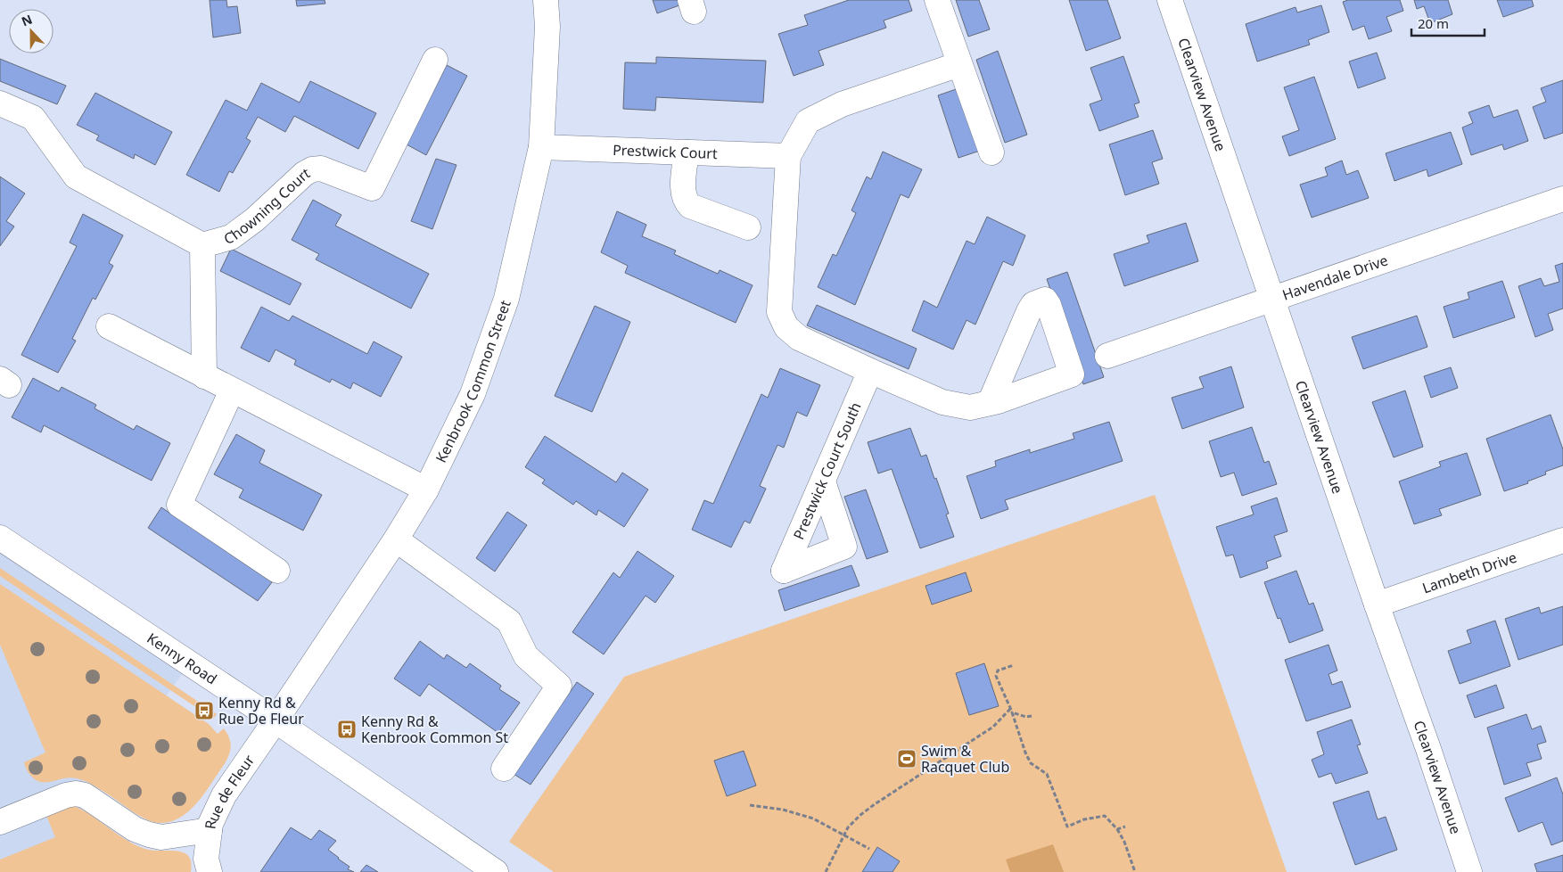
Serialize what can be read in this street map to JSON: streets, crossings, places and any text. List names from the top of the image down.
{
  "streets": {
    "street": [
      "Clearview Avenue",
      "Prestwick Court",
      "Chowning Court",
      "Havendale Drive",
      "Kenbrook Common Street",
      "Prestwick Court South",
      "Lambeth Drive",
      "Kenny Road",
      "Rue de Fleur"
    ]
  },
  "crossings": [
    ["Clearview Avenue", "Havendale Drive"],
    ["Clearview Avenue", "Lambeth Drive"],
    ["Prestwick Court", "Kenbrook Common Street"],
    ["Kenbrook Common Street", "Kenny Road"],
    ["Kenbrook Common Street", "Rue de Fleur"],
    ["Kenny Road", "Rue de Fleur"]
  ],
  "places": {
    "bus stop": ["Kenny Rd & Rue De Fleur", "Kenny Rd & Kenbrook Common St"],
    "sports": ["Swim & Racquet Club"]
  },
  "scale_bar": "20 m",
  "north": "top"
}
